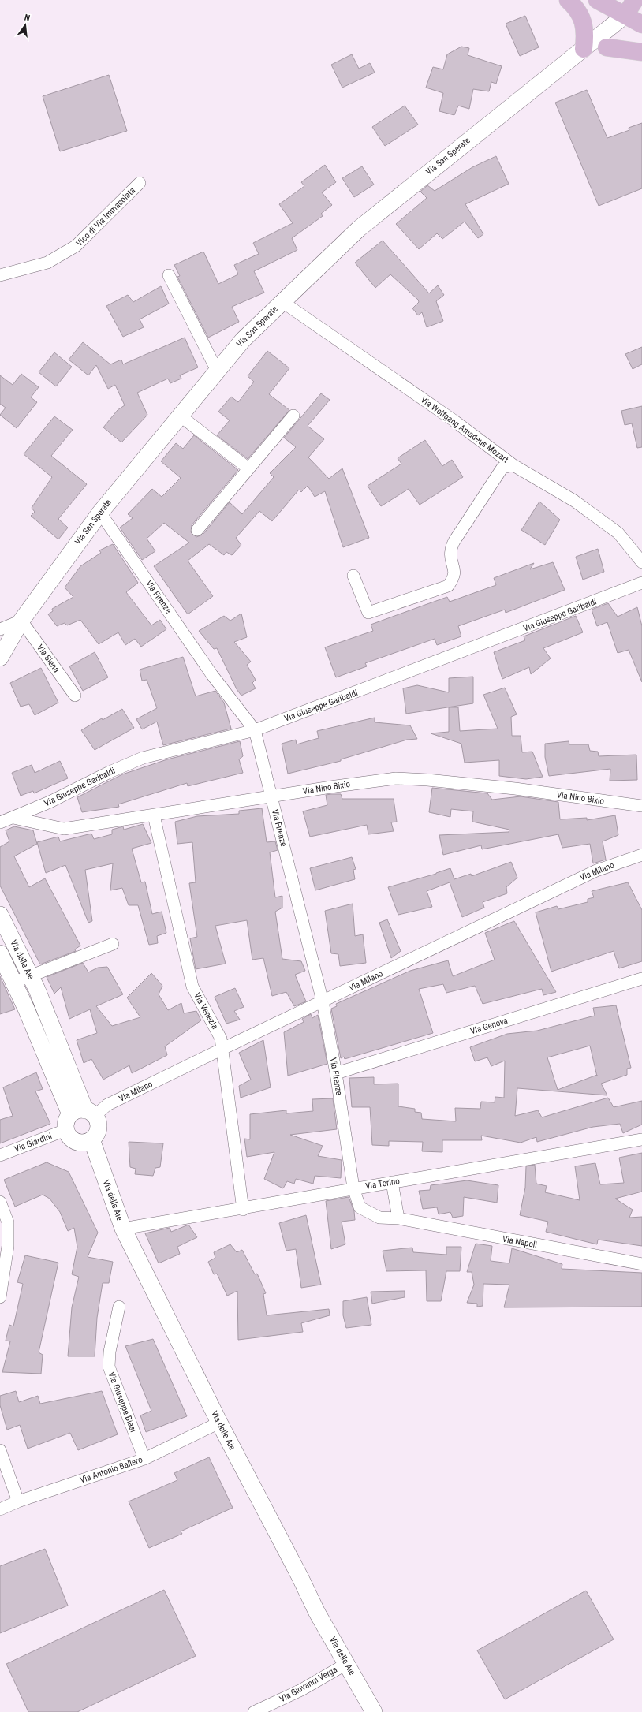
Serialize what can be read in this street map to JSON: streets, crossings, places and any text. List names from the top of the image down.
{
  "streets": {
    "street": [
      "Via San Sperate",
      "Vico di Via Immacolata",
      "Via Wolfgang Amadeus Mozart",
      "Via Firenze",
      "Via Giuseppe Garibaldi",
      "Via Siena",
      "Via Nino Bixio",
      "Via Milano",
      "Via delle Aie",
      "Via Venezia",
      "Via Genova",
      "Via Giardini",
      "Via Torino",
      "Via Napoli",
      "Via Giuseppe Biasi",
      "Via Antonio Ballero",
      "Via Giovanni Verga"
    ]
  },
  "crossings": [
    ["Via San Sperate", "Via Wolfgang Amadeus Mozart"],
    ["Via San Sperate", "Via Firenze"],
    ["Via San Sperate", "Via Siena"],
    ["Via Firenze", "Via Giuseppe Garibaldi"],
    ["Via Firenze", "Via Nino Bixio"],
    ["Via Firenze", "Via Milano"],
    ["Via Firenze", "Via Genova"],
    ["Via Firenze", "Via Torino"],
    ["Via Firenze", "Via Napoli"],
    ["Via Giuseppe Garibaldi", "Via Nino Bixio"],
    ["Via Nino Bixio", "Via Venezia"],
    ["Via Milano", "Via delle Aie"],
    ["Via Milano", "Via Venezia"],
    ["Via Milano", "Via Giardini"],
    ["Via delle Aie", "Via Giardini"],
    ["Via delle Aie", "Via Torino"],
    ["Via delle Aie", "Via Antonio Ballero"],
    ["Via delle Aie", "Via Giovanni Verga"],
    ["Via Venezia", "Via Torino"],
    ["Via Torino", "Via Napoli"],
    ["Via Giuseppe Biasi", "Via Antonio Ballero"]
  ],
  "north": "top"
}
